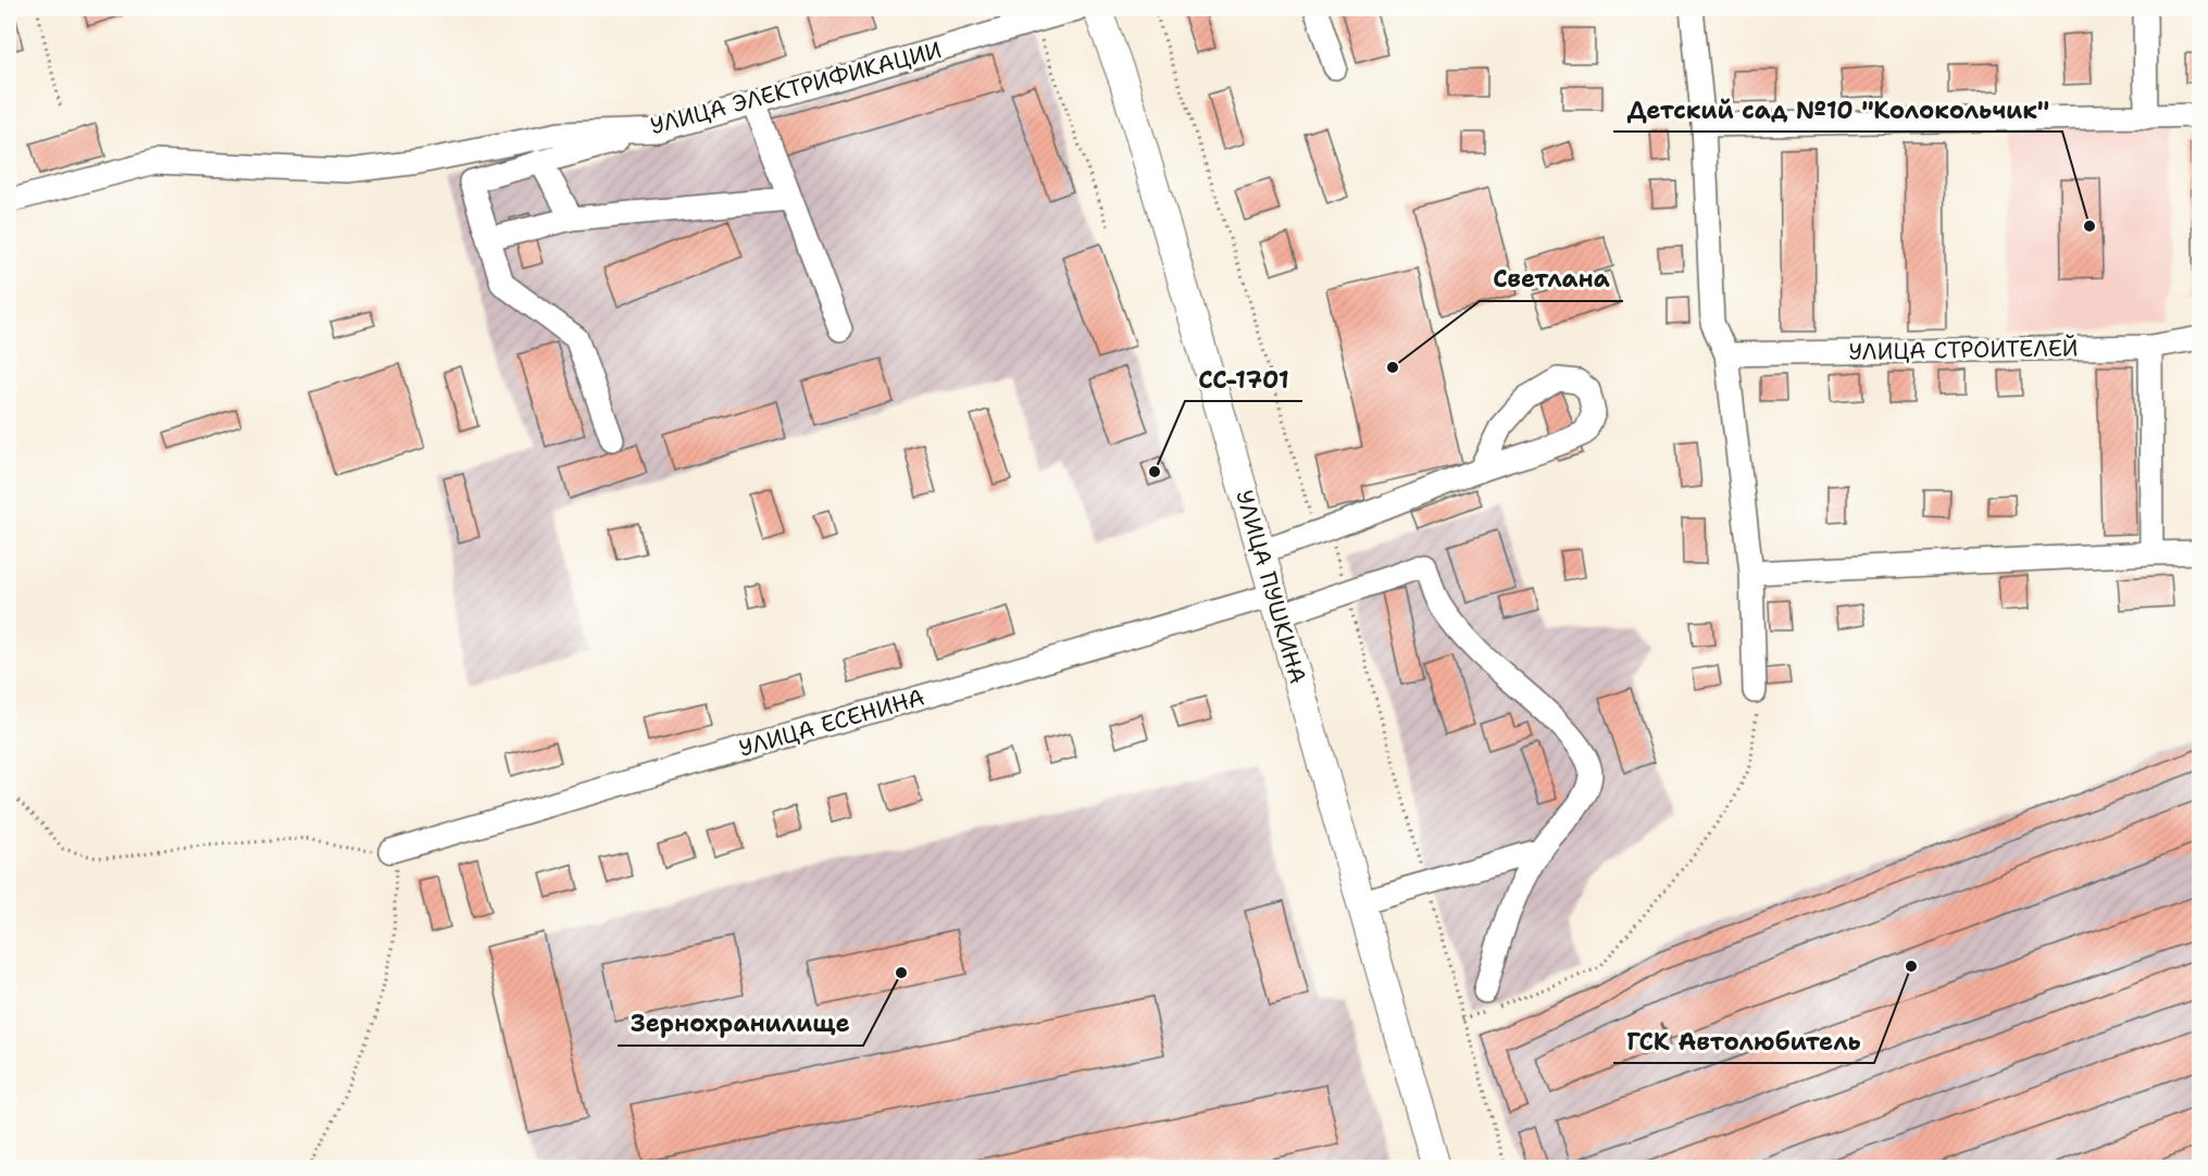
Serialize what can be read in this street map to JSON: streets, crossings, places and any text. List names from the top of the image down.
{
  "streets": {
    "main road": ["УЛИЦА ПУШКИНА"],
    "street": ["УЛИЦА ЭЛЕКТРИФИКАЦИИ", "УЛИЦА СТРОИТЕЛЕЙ", "УЛИЦА ЕСЕНИНА"]
  },
  "crossings": [
    ["УЛИЦА ПУШКИНА", "УЛИЦА ЕСЕНИНА"]
  ],
  "places": [
    "Детский сад №10 \"Колокольчик\"",
    "Светлана",
    "СС-1701",
    "ГСК Автолюбитель",
    "Зернохранилище"
  ]
}
